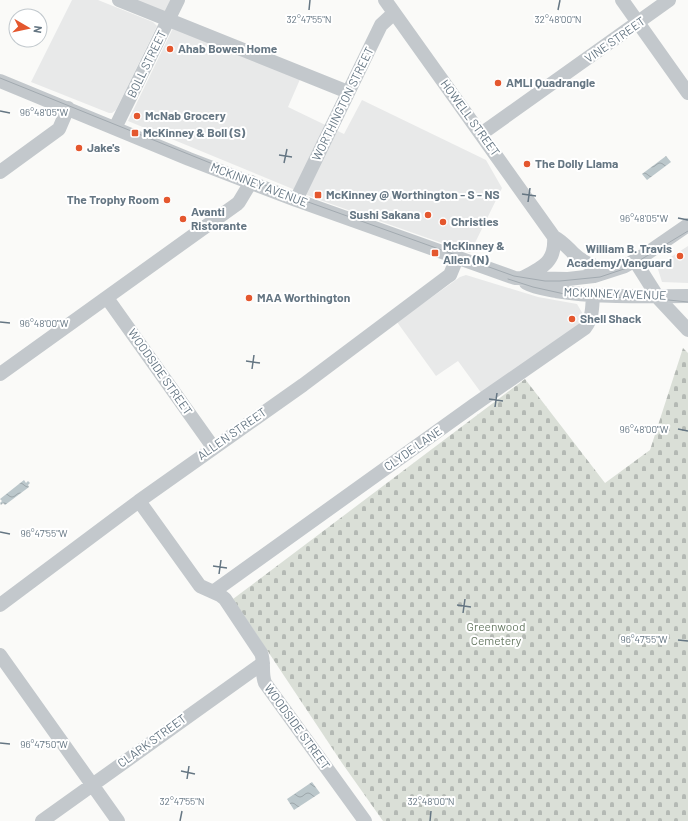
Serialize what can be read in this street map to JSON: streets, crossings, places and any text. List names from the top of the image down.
{
  "streets": {
    "street": [
      "VINE STREET",
      "BOLL STREET",
      "WORTHINGTON STREET",
      "HOWELL STREET",
      "MCKINNEY AVENUE",
      "WOODSIDE STREET",
      "ALLEN STREET",
      "CLYDE LANE",
      "CLARK STREET"
    ]
  },
  "crossings": [
    ["VINE STREET", "HOWELL STREET"],
    ["BOLL STREET", "MCKINNEY AVENUE"],
    ["WORTHINGTON STREET", "HOWELL STREET"],
    ["WORTHINGTON STREET", "MCKINNEY AVENUE"],
    ["HOWELL STREET", "MCKINNEY AVENUE"],
    ["MCKINNEY AVENUE", "ALLEN STREET"],
    ["MCKINNEY AVENUE", "CLYDE LANE"],
    ["WOODSIDE STREET", "ALLEN STREET"],
    ["WOODSIDE STREET", "CLYDE LANE"],
    ["WOODSIDE STREET", "CLARK STREET"]
  ],
  "parks": ["Greenwood Cemetery"],
  "places": {
    "other": [
      "Ahab Bowen Home",
      "AMLI Quadrangle",
      "McNab Grocery",
      "Jake's",
      "The Dolly Llama",
      "The Trophy Room",
      "Sushi Sakana",
      "Avanti Ristorante",
      "Christies",
      "William B. Travis Academy/Vanguard",
      "MAA Worthington",
      "Shell Shack"
    ],
    "transit": ["McKinney & Boll (S)", "McKinney @ Worthington - S - NS", "McKinney & Allen (N)"]
  },
  "north": "right",
  "coordinates": [
    "32°47'55\"N",
    "32°48'00\"N",
    "96°48'05\"W",
    "96°48'00\"W",
    "96°47'55\"W",
    "96°47'50\"W"
  ]
}
